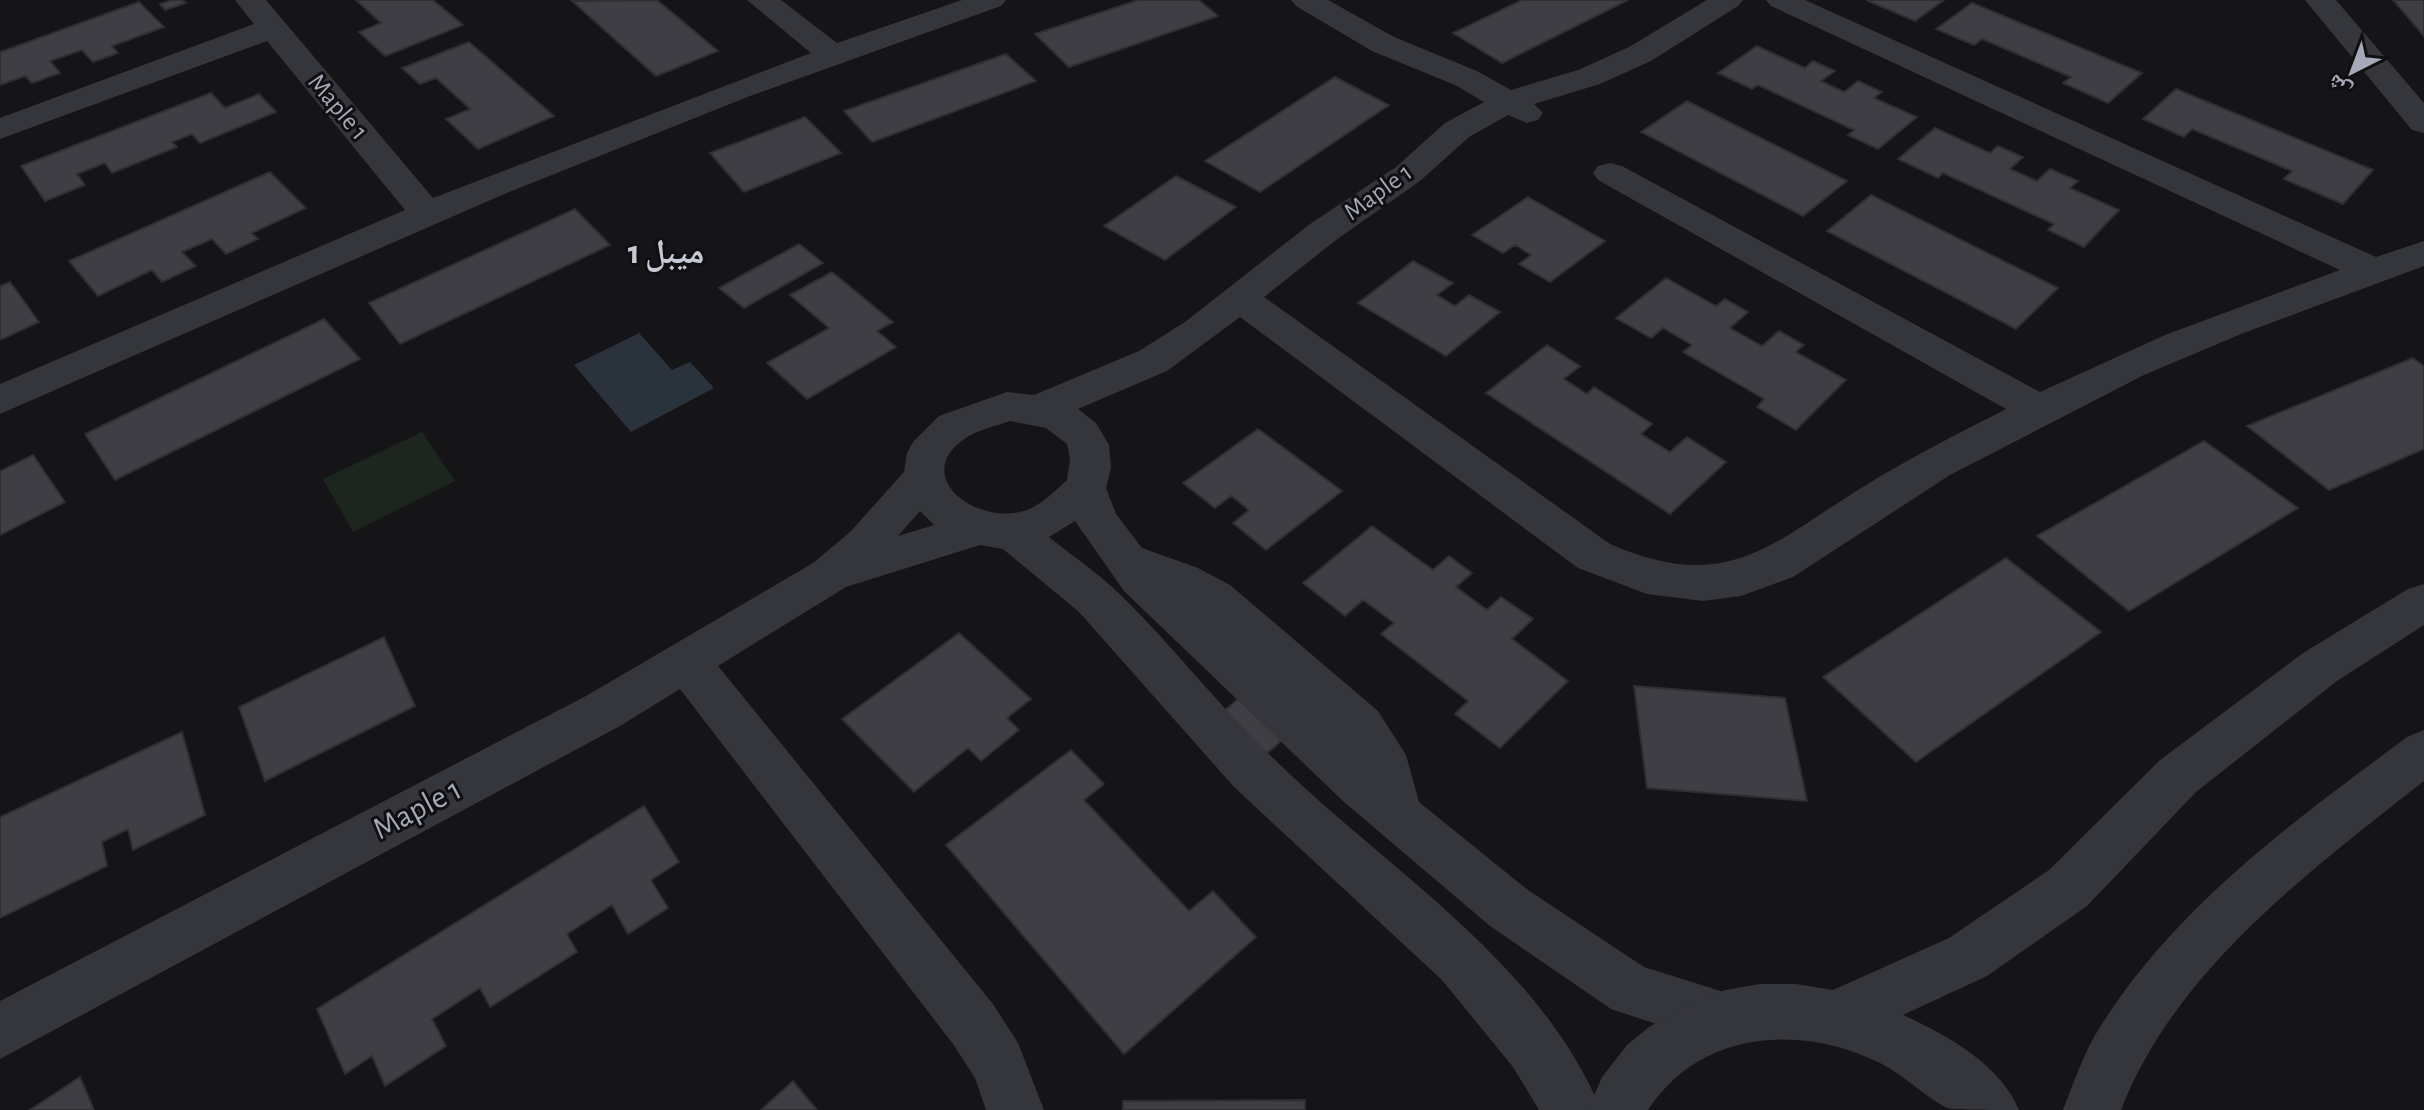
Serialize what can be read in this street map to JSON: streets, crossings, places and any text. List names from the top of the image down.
{
  "streets": {
    "street": ["Maple 1"]
  },
  "districts": ["ميبل 1"],
  "north": "bottom left"
}
